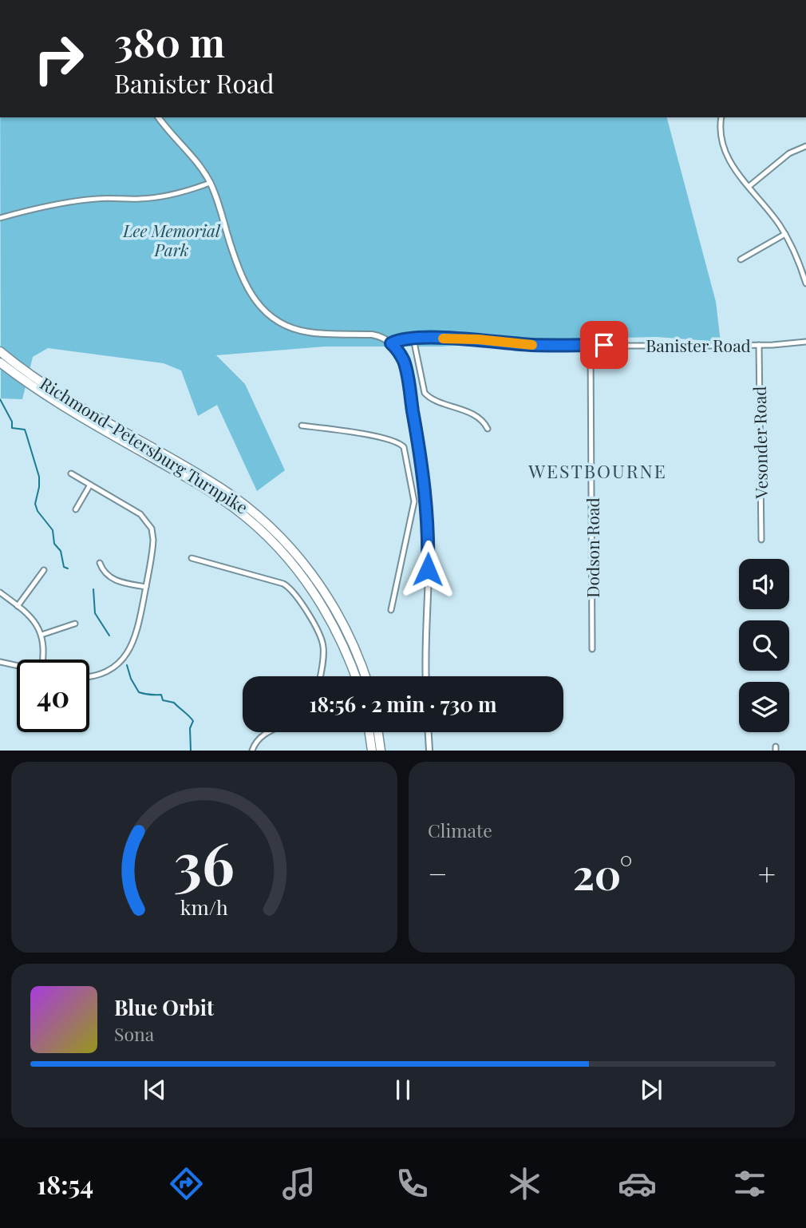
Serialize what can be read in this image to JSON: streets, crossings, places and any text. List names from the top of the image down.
{
  "streets": {
    "highway": ["Richmond-Petersburg Turnpike"],
    "street": ["Banister Road", "Vesonder Road", "Dodson Road"]
  },
  "crossings": [
    ["Banister Road", "Vesonder Road"],
    ["Banister Road", "Dodson Road"]
  ],
  "districts": ["WESTBOURNE"],
  "parks": ["Lee Memorial Park"],
  "page": {
    "turn": ["380 m", "Banister Road"],
    "limit": "40",
    "trip": "18:56 · 2 min · 730 m",
    "tile": "Climate",
    "heat": ["−", "20°", "+"],
    "song": ["Blue Orbit", "Sona"],
    "tabs": "18:54",
    "gauge": ["36", "km/h"]
  }
}
